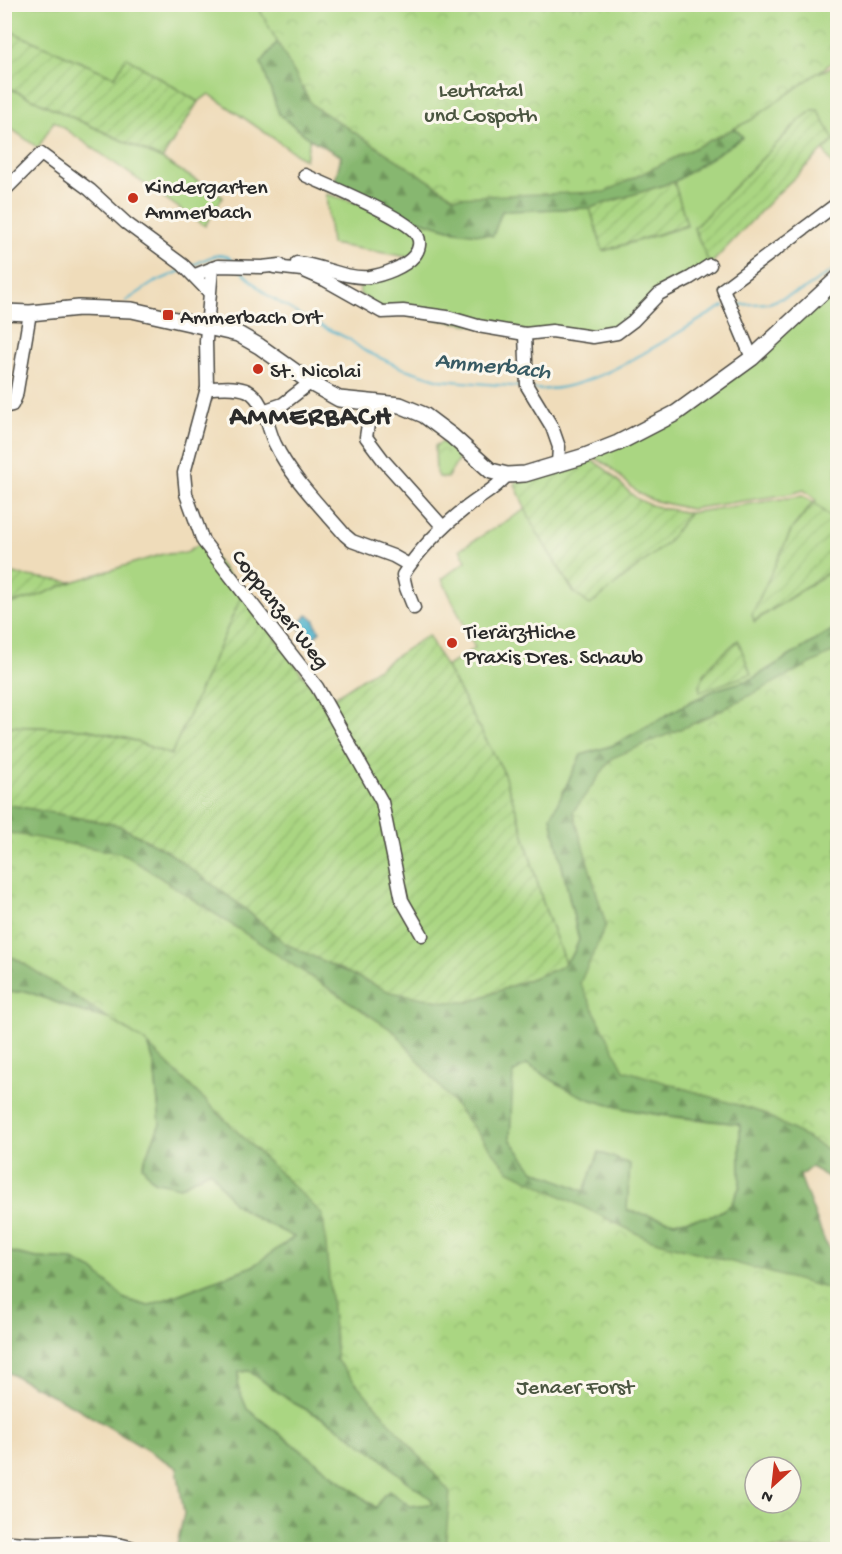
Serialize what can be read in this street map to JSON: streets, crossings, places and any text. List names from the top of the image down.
{
  "streets": {
    "street": ["Coppanzer Weg"]
  },
  "districts": ["AMMERBACH"],
  "water": ["Ammerbach"],
  "parks": ["Leutratal und Cospoth", "Jenaer Forst"],
  "places": {
    "other": ["Kindergarten Ammerbach", "St. Nicolai", "Tierärztliche Praxis Dres. Schaub"],
    "transit": ["Ammerbach Ort"]
  },
  "north": "bottom left"
}
